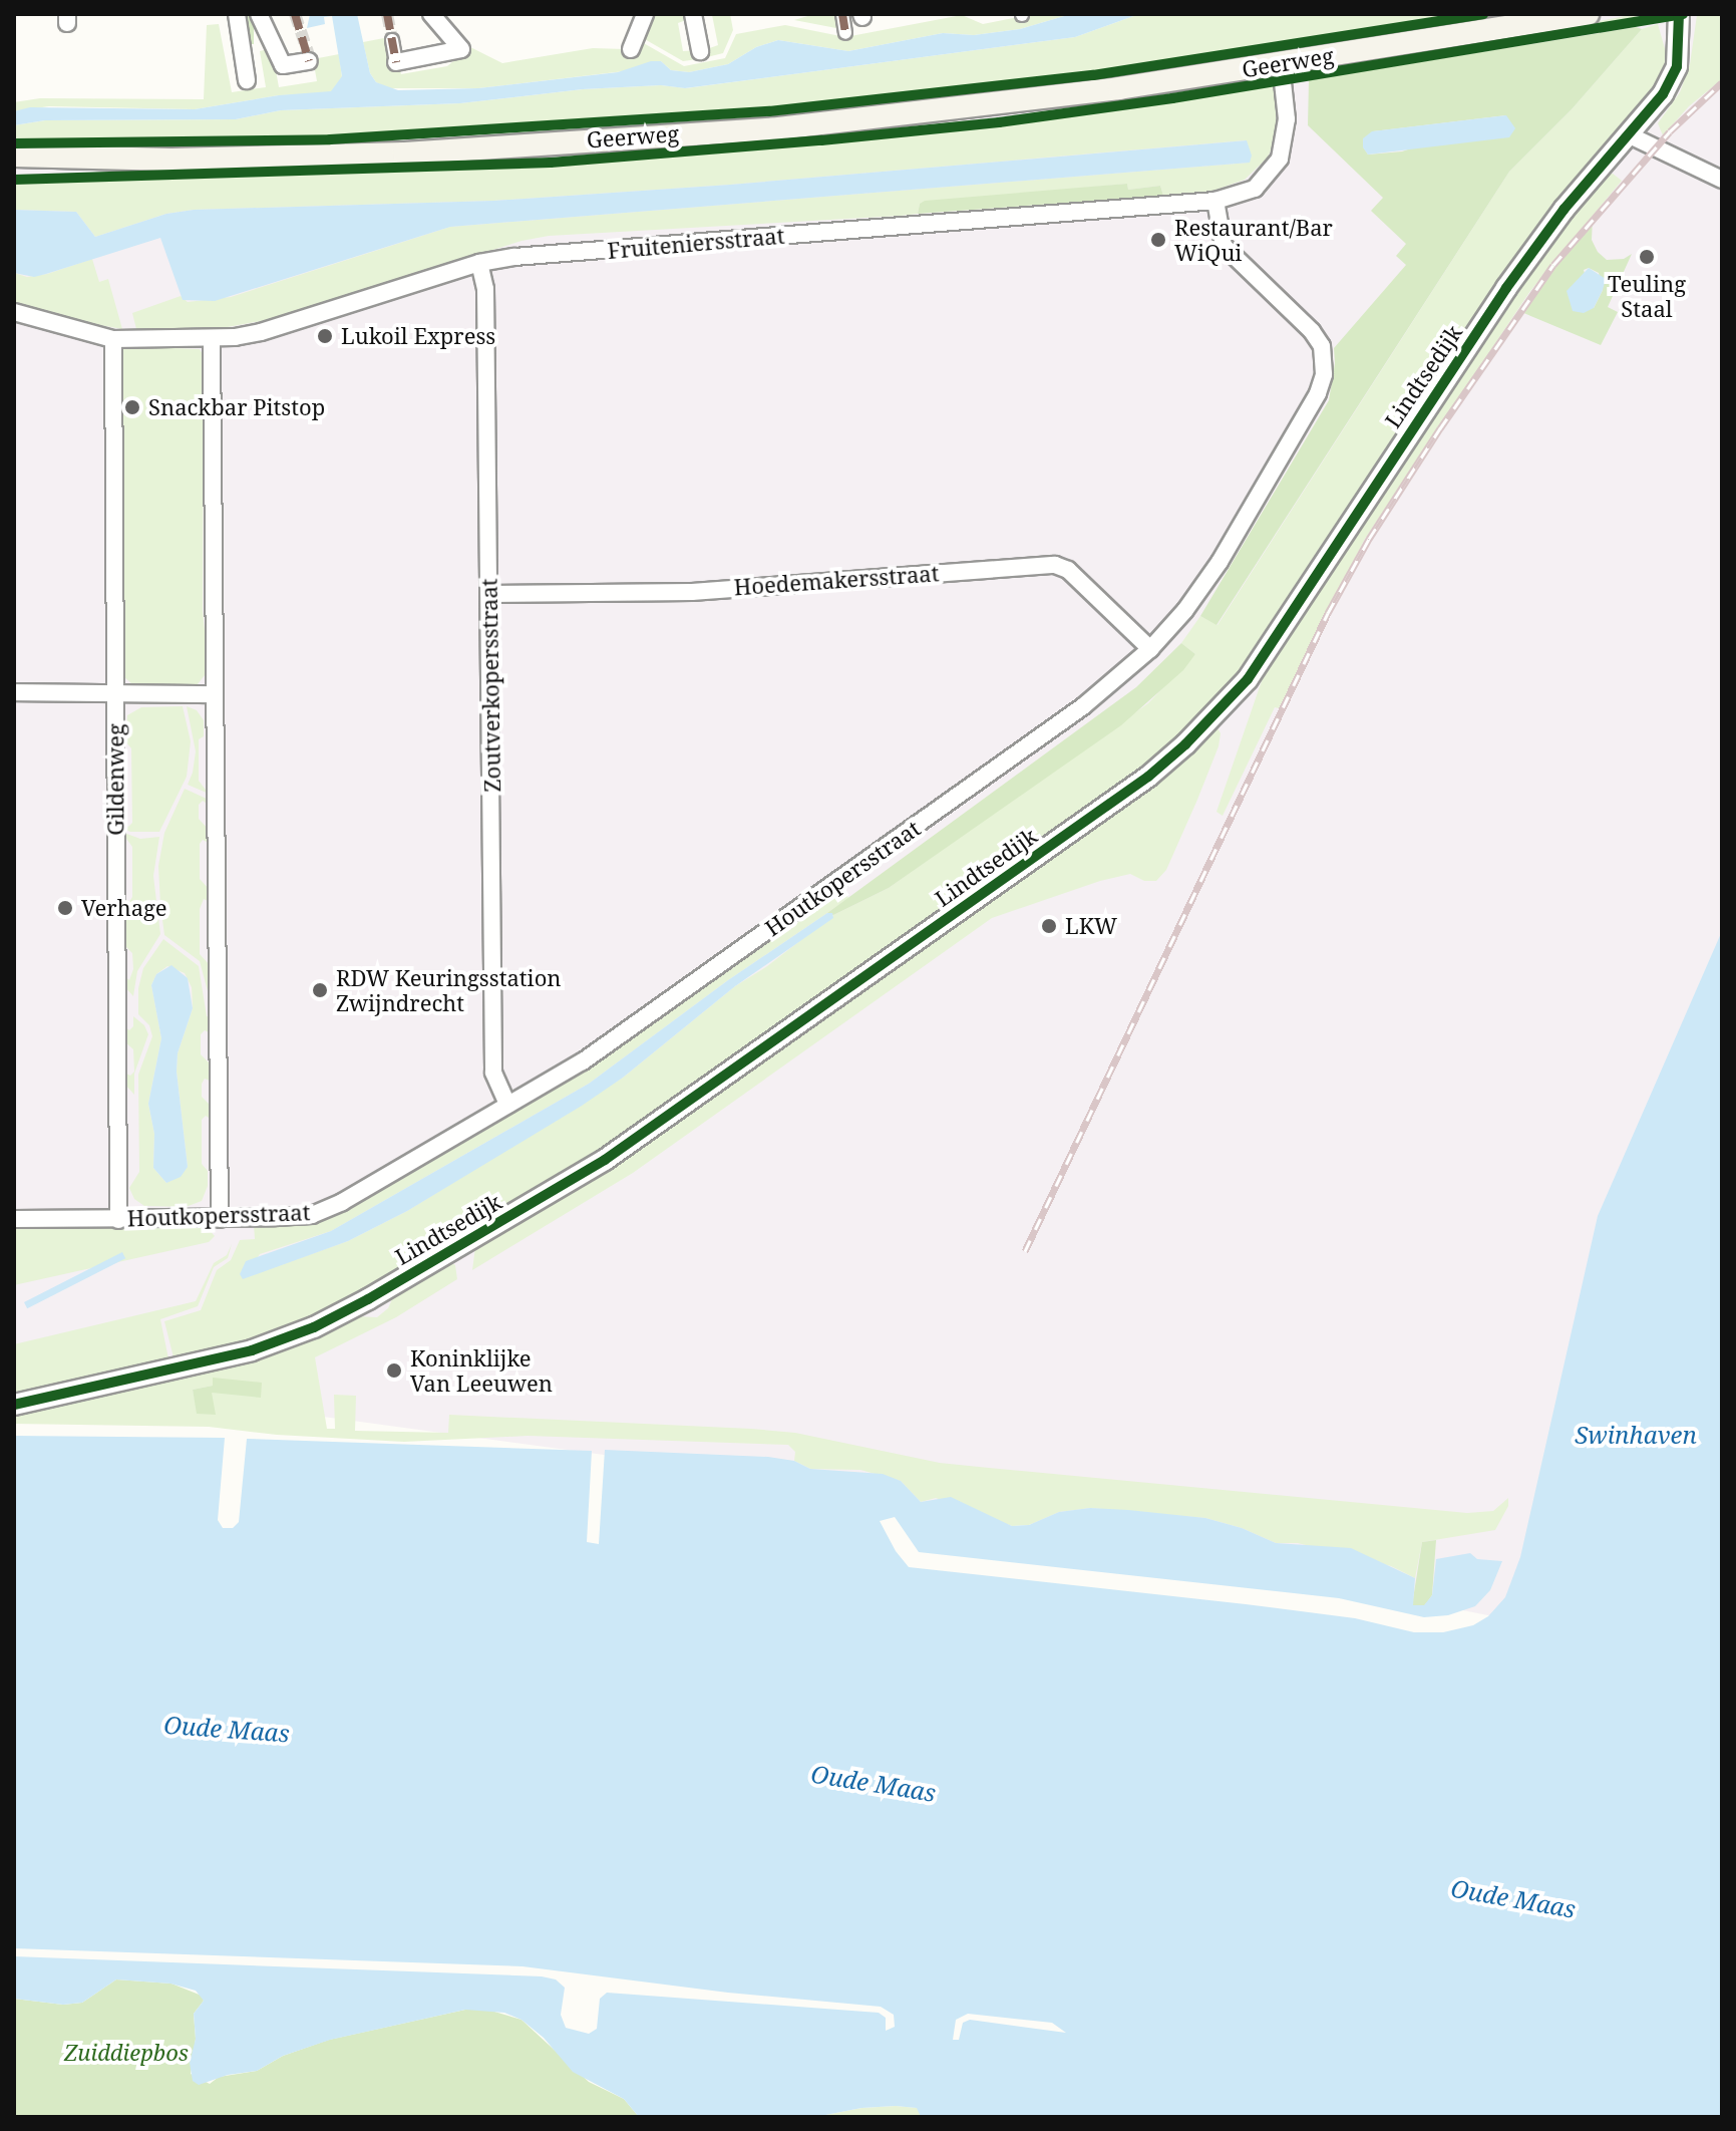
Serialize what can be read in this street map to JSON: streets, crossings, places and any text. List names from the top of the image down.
{
  "streets": {
    "main road": ["Geerweg"],
    "street": [
      "Fruiteniersstraat",
      "Lindtsedijk",
      "Hoedemakersstraat",
      "Zoutverkopersstraat",
      "Gildenweg",
      "Houtkopersstraat"
    ]
  },
  "crossings": [
    ["Geerweg", "Fruiteniersstraat"],
    ["Fruiteniersstraat", "Zoutverkopersstraat"],
    ["Fruiteniersstraat", "Gildenweg"],
    ["Fruiteniersstraat", "Houtkopersstraat"],
    ["Hoedemakersstraat", "Zoutverkopersstraat"],
    ["Hoedemakersstraat", "Houtkopersstraat"],
    ["Zoutverkopersstraat", "Houtkopersstraat"],
    ["Gildenweg", "Houtkopersstraat"]
  ],
  "water": ["Swinhaven", "Oude Maas"],
  "parks": ["Zuiddiepbos"],
  "places": [
    "Restaurant/Bar WiQui",
    "Teuling Staal",
    "Lukoil Express",
    "Snackbar Pitstop",
    "Verhage",
    "LKW",
    "RDW Keuringsstation Zwijndrecht",
    "Koninklijke Van Leeuwen"
  ]
}
